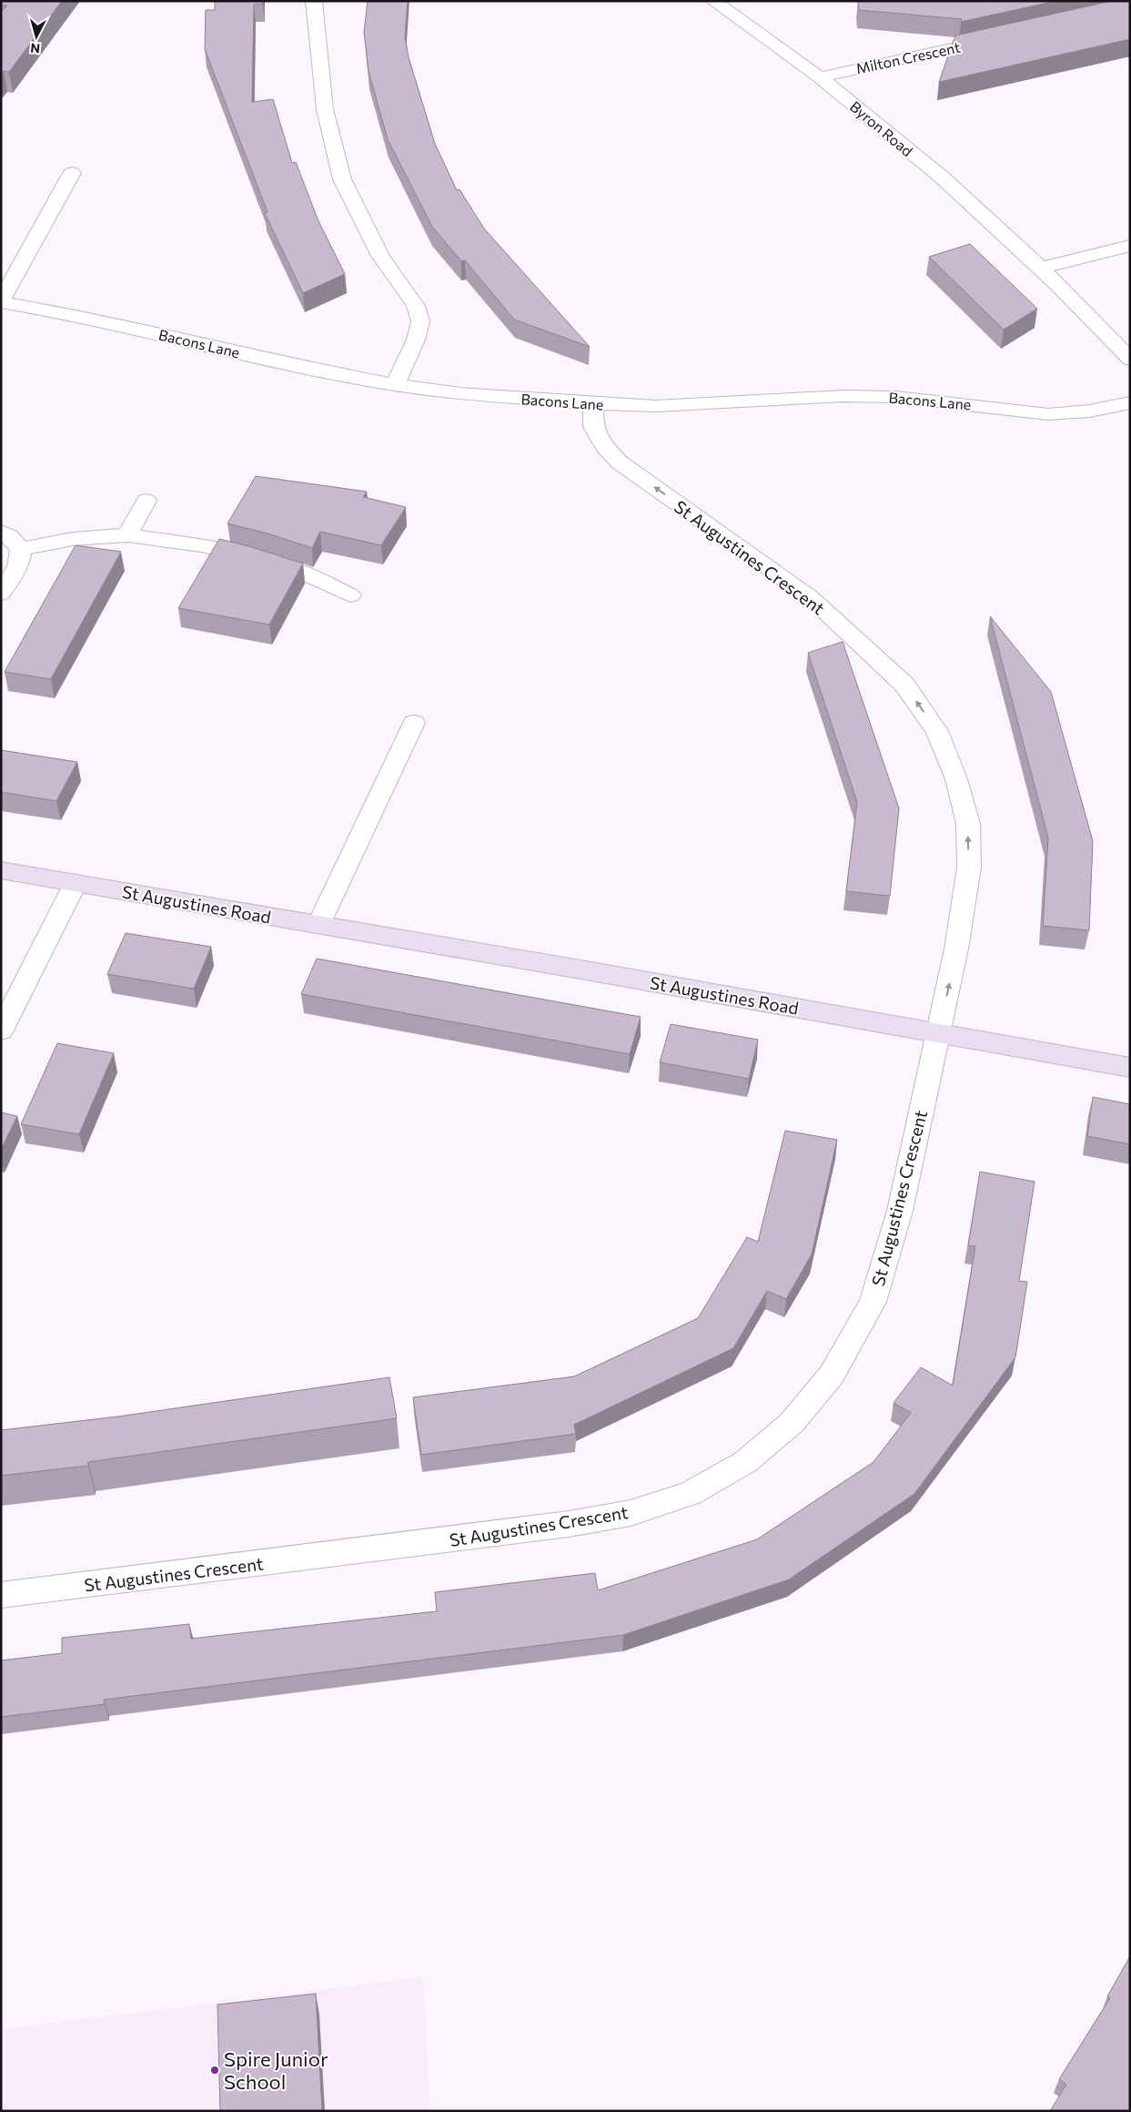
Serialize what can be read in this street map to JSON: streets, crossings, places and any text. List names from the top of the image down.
{
  "streets": {
    "street": [
      "Milton Crescent",
      "Byron Road",
      "Bacons Lane",
      "St Augustines Crescent",
      "St Augustines Road"
    ]
  },
  "crossings": [
    ["Milton Crescent", "Byron Road"],
    ["Bacons Lane", "St Augustines Crescent"],
    ["St Augustines Crescent", "St Augustines Road"]
  ],
  "one_way": ["St Augustines Crescent"],
  "places": ["Spire Junior School"],
  "north": "bottom"
}
